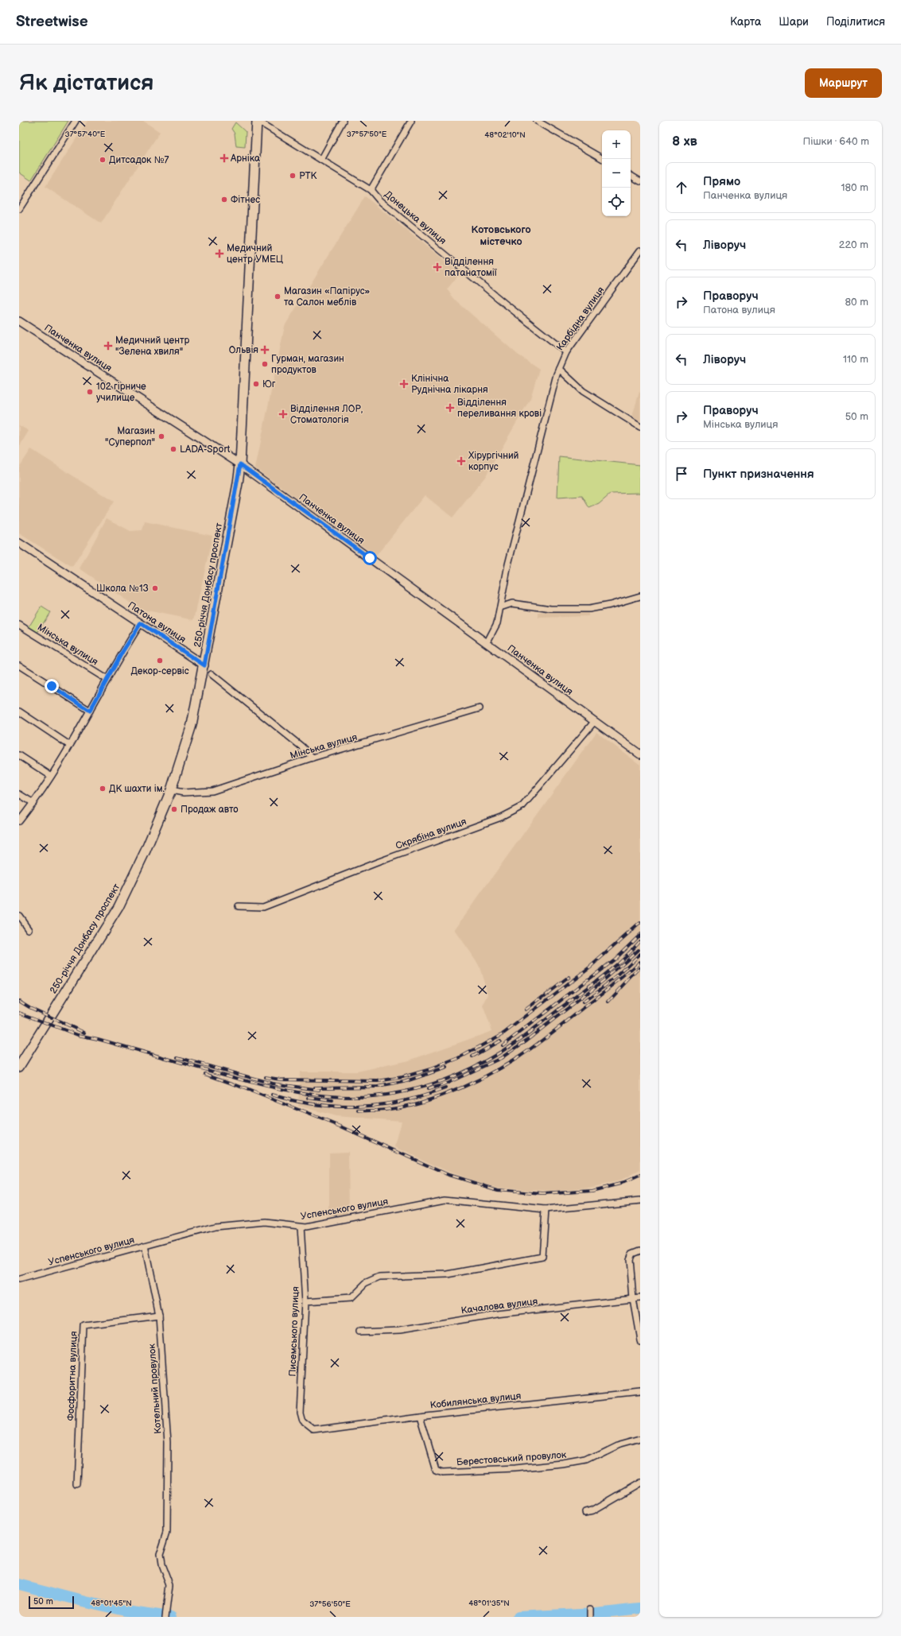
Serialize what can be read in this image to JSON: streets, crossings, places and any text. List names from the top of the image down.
{
  "streets": {
    "main road": ["250-річчя Донбасу проспект"],
    "street": [
      "Донецька вулиця",
      "Карбідна вулиця",
      "Панченка вулиця",
      "Патона вулиця",
      "Мінська вулиця",
      "Скрябіна вулиця",
      "Успенського вулиця",
      "Качалова вулиця",
      "Писемського вулиця",
      "Фосфоритна вулиця",
      "Котельний провулок",
      "Кобилянська вулиця",
      "Берестовський провулок"
    ]
  },
  "crossings": [
    ["Донецька вулиця", "Карбідна вулиця"],
    ["Донецька вулиця", "250-річчя Донбасу проспект"],
    ["Карбідна вулиця", "Панченка вулиця"],
    ["Панченка вулиця", "250-річчя Донбасу проспект"],
    ["Панченка вулиця", "Скрябіна вулиця"],
    ["250-річчя Донбасу проспект", "Патона вулиця"],
    ["250-річчя Донбасу проспект", "Мінська вулиця"],
    ["Успенського вулиця", "Писемського вулиця"],
    ["Успенського вулиця", "Котельний провулок"],
    ["Писемського вулиця", "Кобилянська вулиця"],
    ["Фосфоритна вулиця", "Котельний провулок"],
    ["Кобилянська вулиця", "Берестовський провулок"]
  ],
  "districts": ["Котовського містечко"],
  "places": {
    "health": [
      "Арніка",
      "Медичний центр УМЕЦ",
      "Відділення патанатомії",
      "Медичний центр \"Зелена хвиля\"",
      "Ольвія",
      "Клінічна Руднічна лікарня",
      "Відділення переливання крові",
      "Відділення ЛОР, Стоматологія",
      "Хірургічний корпус"
    ],
    "other": [
      "Дитсадок №7",
      "РТК",
      "Фітнес",
      "Магазин «Папірус» та Салон меблів",
      "Гурман, магазин продуктов",
      "Юг",
      "102 гірниче училище",
      "Магазин \"Суперпол\"",
      "LADA-Sport",
      "Школа №13",
      "Декор-сервіс",
      "ДК шахти ім.",
      "Продаж авто"
    ]
  },
  "scale_bar": "50 m",
  "page": {
    "header": "Streetwise",
    "nav": ["Карта", "Шари", "Поділитися"],
    "buttons": "Маршрут",
    "title": "Як дістатися",
    "heading": ["8 хв", "Пішки · 640 m"],
    "map_buttons": ["+", "−"],
    "list": [
      ["Прямо", "Панченка вулиця", "180 m"],
      ["Ліворуч", "220 m"],
      ["Праворуч", "Патона вулиця", "80 m"],
      ["Ліворуч", "110 m"],
      ["Праворуч", "Мінська вулиця", "50 m"],
      "Пункт призначення"
    ],
    "scale": "50 m"
  },
  "coordinates": [
    "37°57'40\"E",
    "37°57'50\"E",
    "48°02'10\"N",
    "48°01'45\"N",
    "48°01'35\"N",
    "37°56'50\"E"
  ]
}
